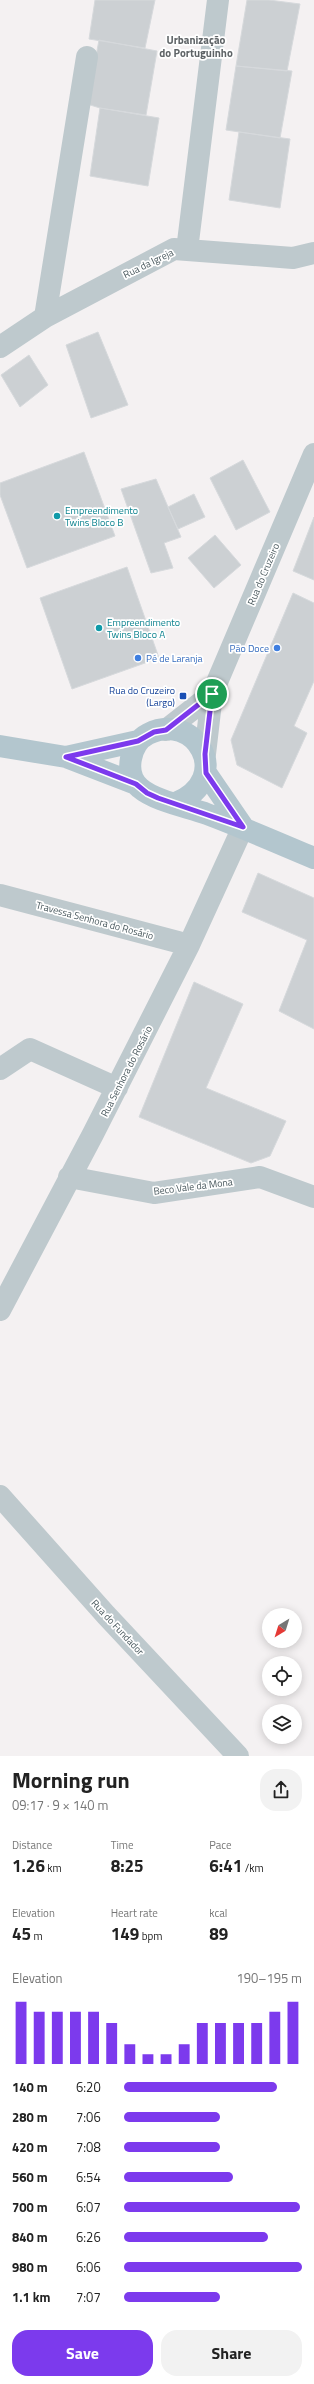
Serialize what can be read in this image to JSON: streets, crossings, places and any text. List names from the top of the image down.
{
  "streets": {
    "street": [
      "Rua da Igreja",
      "Rua do Cruzeiro",
      "Travessa Senhora do Rosário",
      "Rua Senhora do Rosário",
      "Beco Vale da Mona",
      "Rua do Fundador"
    ]
  },
  "crossings": [
    ["Travessa Senhora do Rosário", "Rua Senhora do Rosário"],
    ["Rua Senhora do Rosário", "Beco Vale da Mona"]
  ],
  "districts": ["Urbanização do Portuguinho"],
  "places": {
    "other": [
      "Empreendimento Twins Bloco B",
      "Empreendimento Twins Bloco A",
      "Pão Doce",
      "Pé de Laranja"
    ],
    "transit": ["Rua do Cruzeiro (Largo)"]
  },
  "north": "bottom left",
  "page": {
    "heading": ["Morning run", "09:17 · 9 × 140 m"],
    "stats": [
      ["Distance", "1.26 km"],
      ["Time", "8:25"],
      ["Pace", "6:41 /km"],
      ["Elevation", "45 m"],
      ["Heart rate", "149 bpm"],
      ["kcal", "89"]
    ],
    "chart": ["Elevation", "190–195 m"],
    "list": [
      {
        "name": "140 m",
        "note": "6:20"
      },
      {
        "name": "280 m",
        "note": "7:06"
      },
      {
        "name": "420 m",
        "note": "7:08"
      },
      {
        "name": "560 m",
        "note": "6:54"
      },
      {
        "name": "700 m",
        "note": "6:07"
      },
      {
        "name": "840 m",
        "note": "6:26"
      },
      {
        "name": "980 m",
        "note": "6:06"
      },
      {
        "name": "1.1 km",
        "note": "7:07"
      }
    ],
    "buttons": ["Save", "Share"]
  }
}
